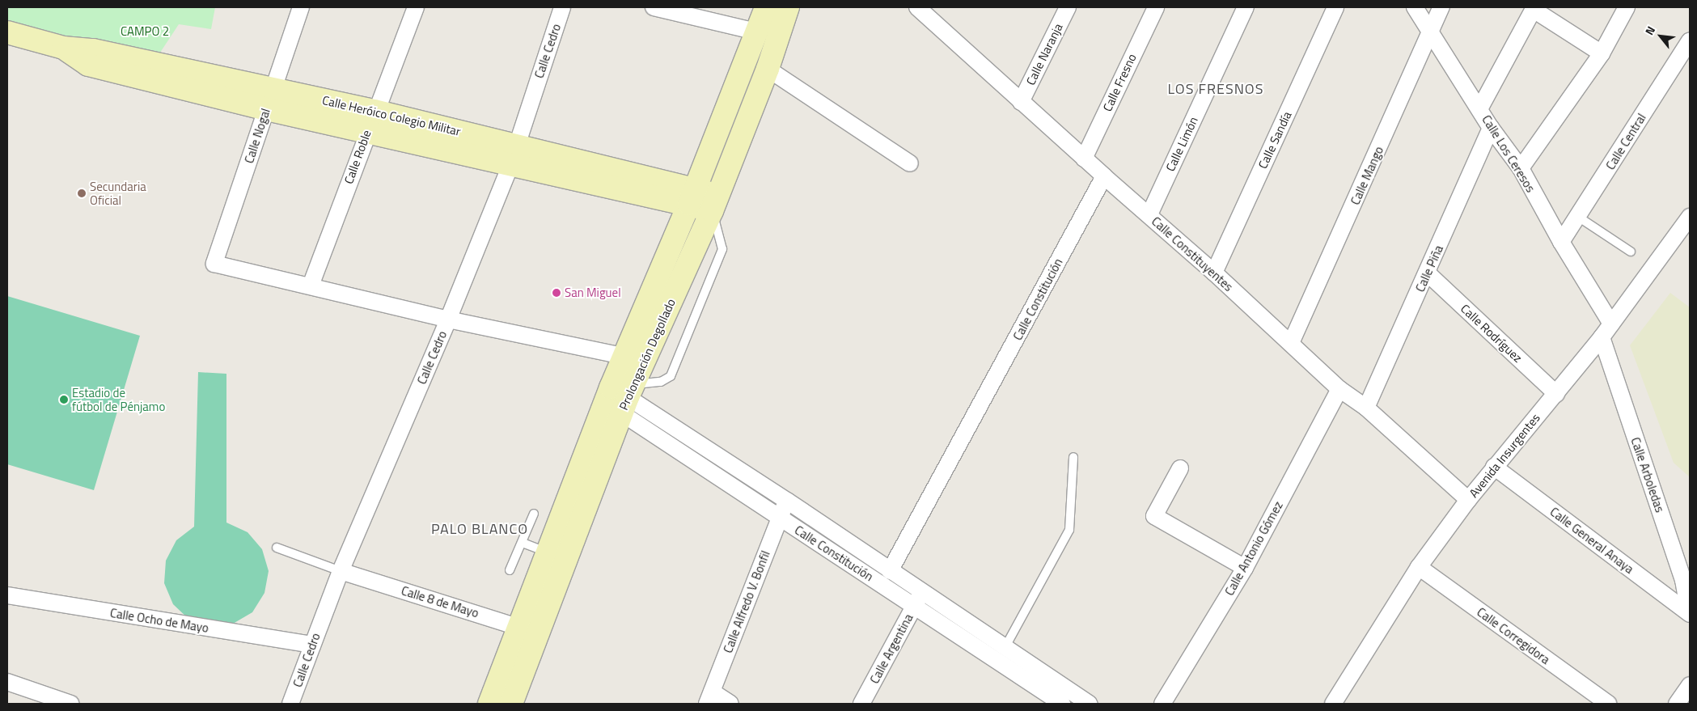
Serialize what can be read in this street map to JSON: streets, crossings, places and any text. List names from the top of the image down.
{
  "streets": {
    "street": [
      "Calle Cedro",
      "Calle Naranja",
      "Calle Fresno",
      "Calle Heróico Colegio Militar",
      "Calle Nogal",
      "Calle Sandía",
      "Calle Central",
      "Calle Limón",
      "Calle Los Ceresos",
      "Calle Roble",
      "Calle Mango",
      "Calle Constituyentes",
      "Calle Piña",
      "Calle Constitución",
      "Calle Rodríguez",
      "Prolongación Degollado",
      "Avenida Insurgentes",
      "Calle Arboledas",
      "Calle General Anaya",
      "Calle Antonio Gómez",
      "Calle 8 de Mayo",
      "Calle Alfredo V. Bonfil",
      "Calle Ocho de Mayo",
      "Calle Corregidora",
      "Calle Argentina"
    ]
  },
  "crossings": [
    ["Calle Cedro", "Calle Heróico Colegio Militar"],
    ["Calle Cedro", "Calle 8 de Mayo"],
    ["Calle Cedro", "Calle Ocho de Mayo"],
    ["Calle Naranja", "Calle Constituyentes"],
    ["Calle Fresno", "Calle Constituyentes"],
    ["Calle Heróico Colegio Militar", "Calle Nogal"],
    ["Calle Heróico Colegio Militar", "Calle Roble"],
    ["Calle Heróico Colegio Militar", "Prolongación Degollado"],
    ["Calle Nogal", "Calle Roble"],
    ["Calle Sandía", "Calle Constituyentes"],
    ["Calle Central", "Calle Los Ceresos"],
    ["Calle Limón", "Calle Constituyentes"],
    ["Calle Los Ceresos", "Calle Mango"],
    ["Calle Los Ceresos", "Calle Piña"],
    ["Calle Los Ceresos", "Avenida Insurgentes"],
    ["Calle Mango", "Calle Constituyentes"],
    ["Calle Constituyentes", "Calle Piña"],
    ["Calle Constituyentes", "Calle Constitución"],
    ["Calle Constituyentes", "Avenida Insurgentes"],
    ["Calle Constituyentes", "Calle Antonio Gómez"],
    ["Calle Piña", "Calle Rodríguez"],
    ["Calle Constitución", "Prolongación Degollado"],
    ["Calle Constitución", "Calle Alfredo V. Bonfil"],
    ["Calle Constitución", "Calle Argentina"],
    ["Calle Rodríguez", "Avenida Insurgentes"],
    ["Prolongación Degollado", "Calle 8 de Mayo"],
    ["Avenida Insurgentes", "Calle Arboledas"],
    ["Avenida Insurgentes", "Calle General Anaya"],
    ["Avenida Insurgentes", "Calle Corregidora"],
    ["Calle Arboledas", "Calle General Anaya"]
  ],
  "districts": ["LOS FRESNOS", "PALO BLANCO"],
  "parks": ["CAMPO 2"],
  "places": ["Secundaria Oficial", "San Miguel", "Estadio de fútbol de Pénjamo"],
  "north": "top left"
}
